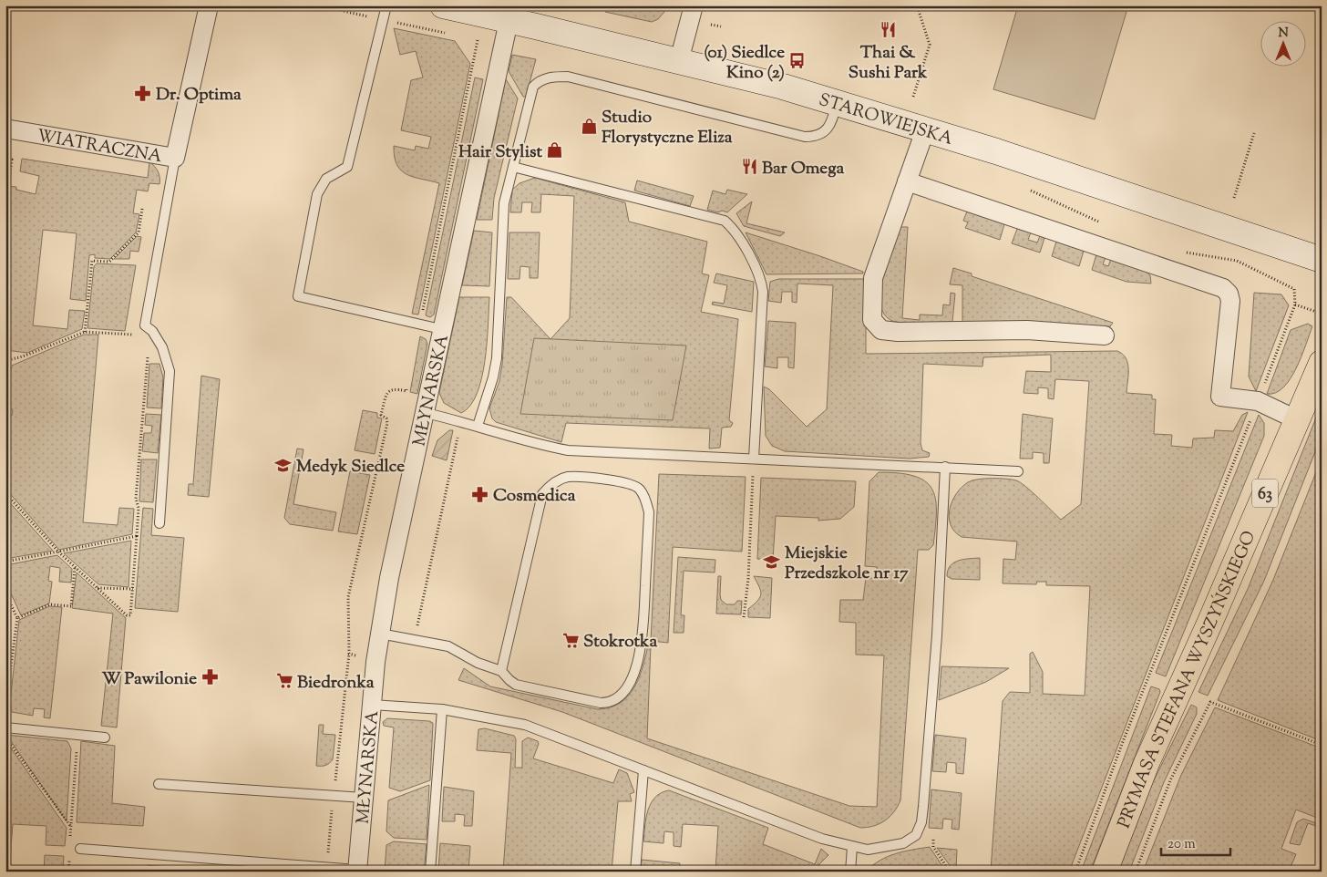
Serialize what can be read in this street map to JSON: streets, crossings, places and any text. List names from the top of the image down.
{
  "streets": {
    "main road": ["STAROWIEJSKA", "63", "PRYMASA STEFANA WYSZYŃSKIEGO"],
    "street": ["WIATRACZNA", "MŁYNARSKA"]
  },
  "crossings": [
    ["STAROWIEJSKA", "MŁYNARSKA"]
  ],
  "places": {
    "restaurant": ["Thai & Sushi Park", "Bar Omega"],
    "bus stop": ["(01) Siedlce Kino (2)"],
    "pharmacy": ["Dr. Optima", "Cosmedica", "W Pawilonie"],
    "shop": ["Studio Florystyczne Eliza", "Hair Stylist"],
    "school or university": ["Medyk Siedlce", "Miejskie Przedszkole nr 17"],
    "supermarket": ["Stokrotka", "Biedronka"]
  },
  "scale_bar": "20 m",
  "north": "top"
}
